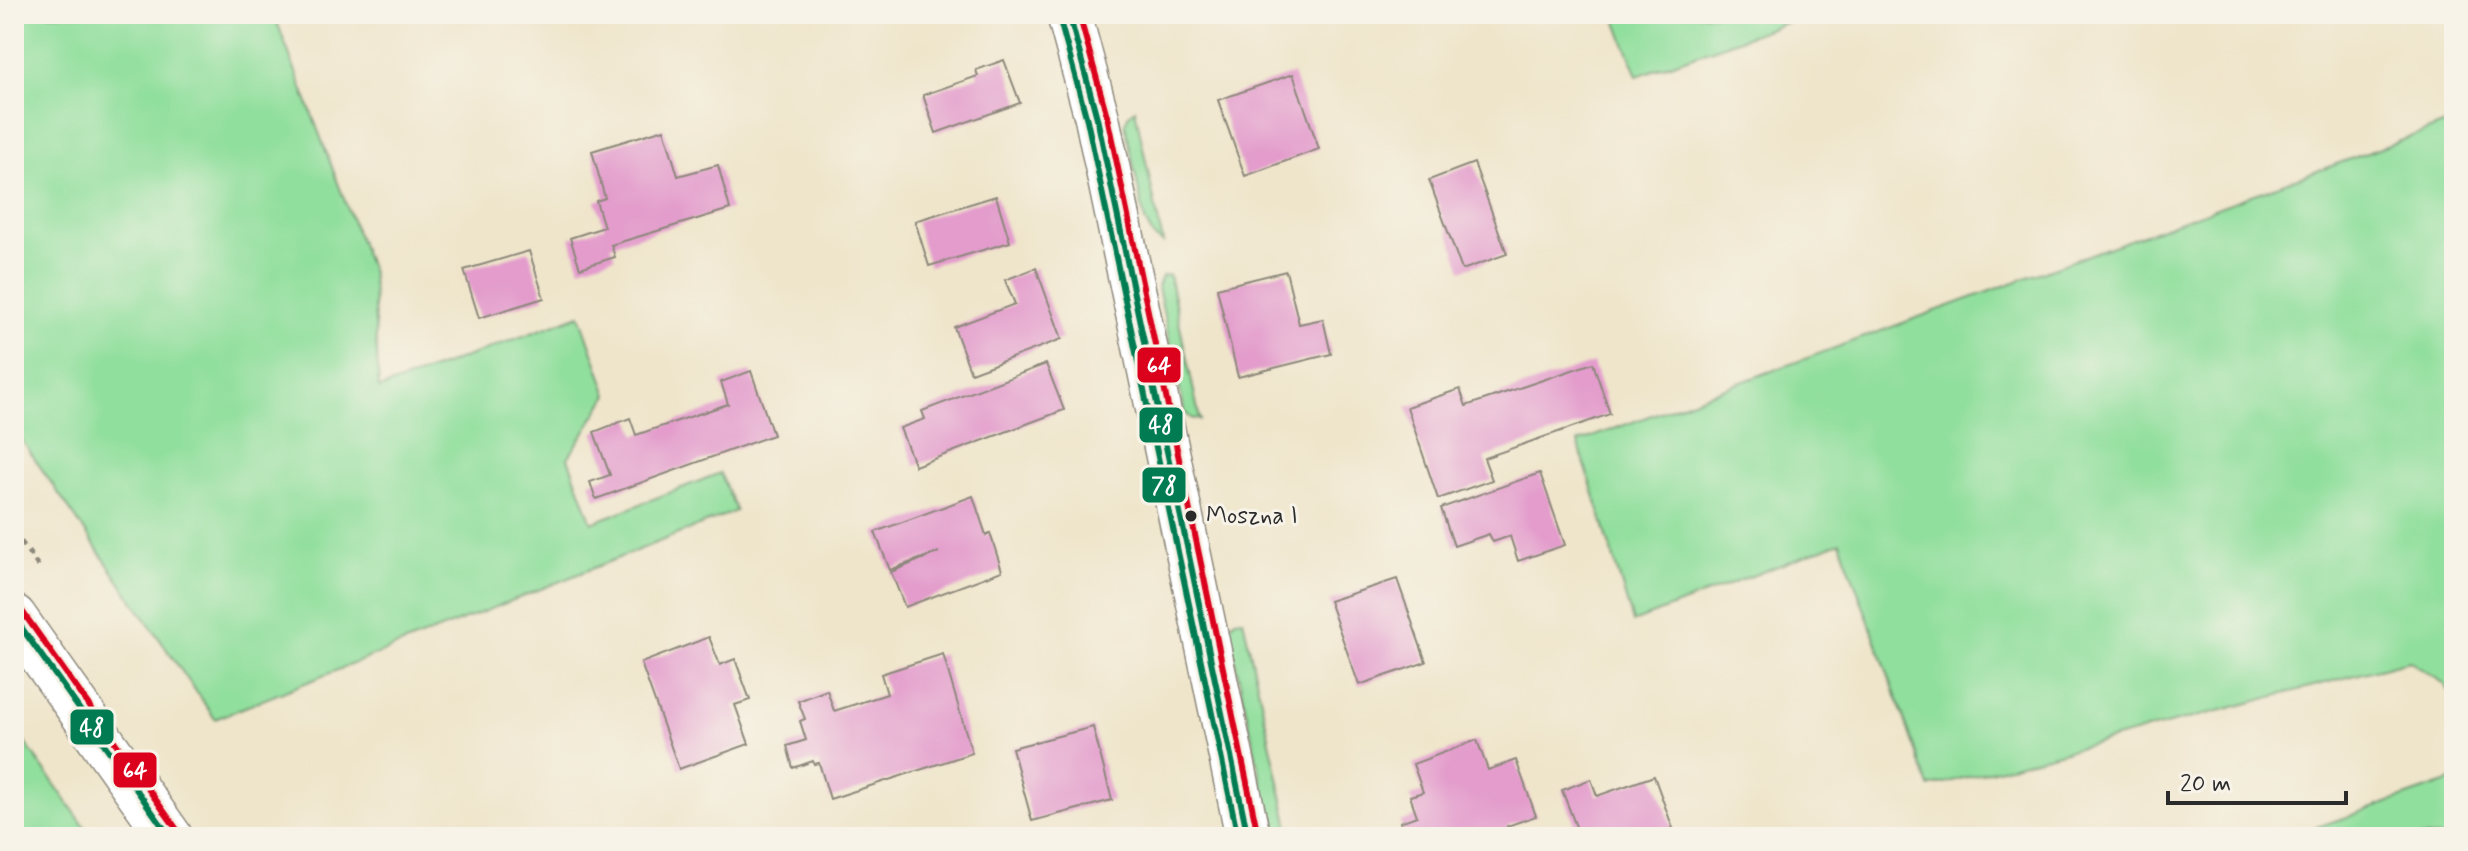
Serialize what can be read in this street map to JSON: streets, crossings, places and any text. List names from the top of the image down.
{
  "places": ["Moszna I"],
  "lines": ["transit line 48", "transit line 64", "transit line 78"],
  "scale_bar": "20 m"
}
